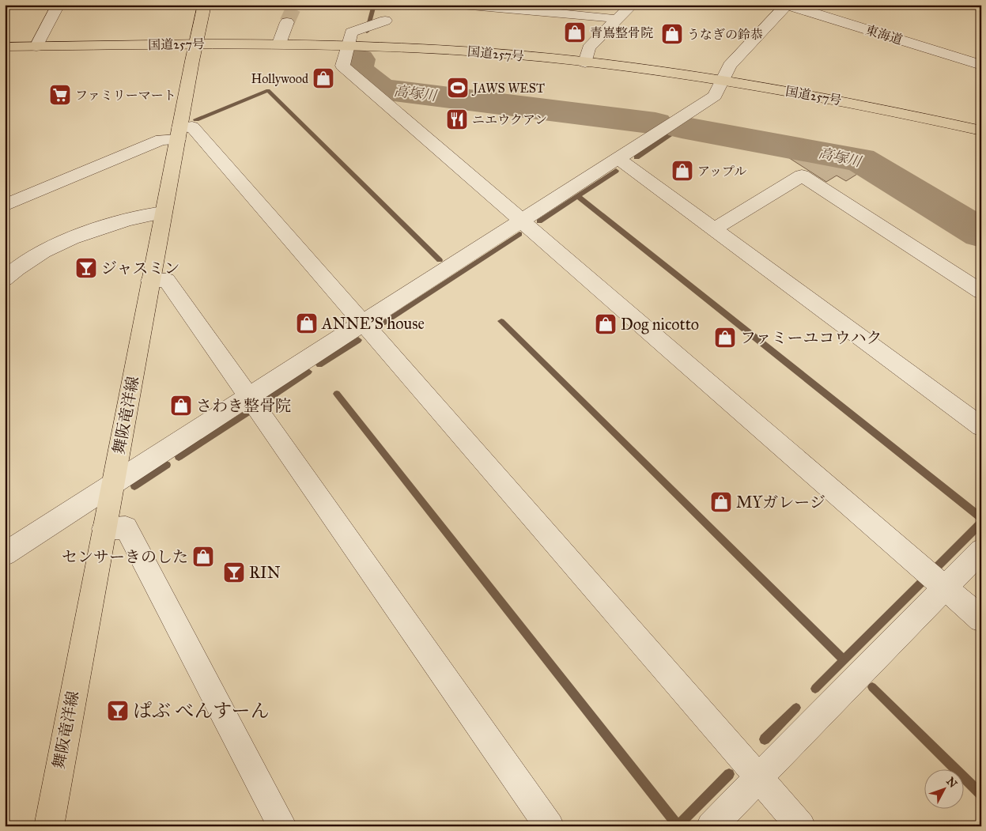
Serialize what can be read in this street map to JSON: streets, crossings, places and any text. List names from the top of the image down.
{
  "streets": {
    "main road": ["国道257号", "舞阪竜洋線"],
    "street": ["東海道"]
  },
  "crossings": [
    ["国道257号", "舞阪竜洋線"]
  ],
  "water": ["高塚川"],
  "places": {
    "shop": [
      "青嶌整骨院",
      "うなぎの鈴恭",
      "Hollywood",
      "アップル",
      "ANNE'S house",
      "Dog nicotto",
      "ファミーユコウハク",
      "さわき整骨院",
      "MYガレージ",
      "センサーきのした"
    ],
    "sports": ["JAWS WEST"],
    "supermarket": ["ファミリーマート"],
    "restaurant": ["ニエウクアン"],
    "bar": ["ジャスミン", "RIN", "ぱぶ べんすーん"]
  },
  "north": "top right"
}
